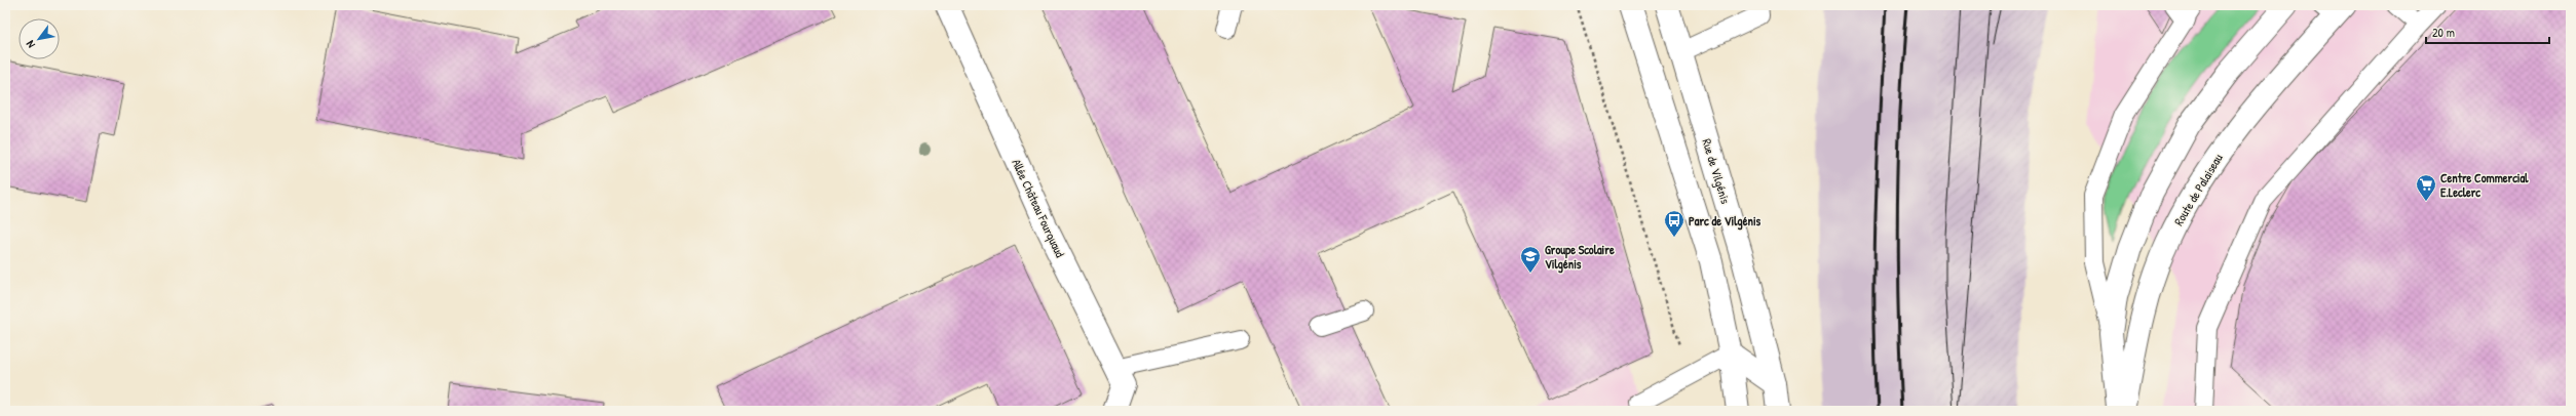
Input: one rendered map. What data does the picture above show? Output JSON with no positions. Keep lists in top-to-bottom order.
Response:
{
  "streets": {
    "street": ["Rue de Vilgénis", "Route de Palaiseau", "Allée Château Fourquaud"]
  },
  "places": {
    "supermarket": ["Centre Commercial E.Leclerc"],
    "bus stop": ["Parc de Vilgénis"],
    "school or university": ["Groupe Scolaire Vilgénis"]
  },
  "scale_bar": "20 m",
  "north": "bottom left"
}
